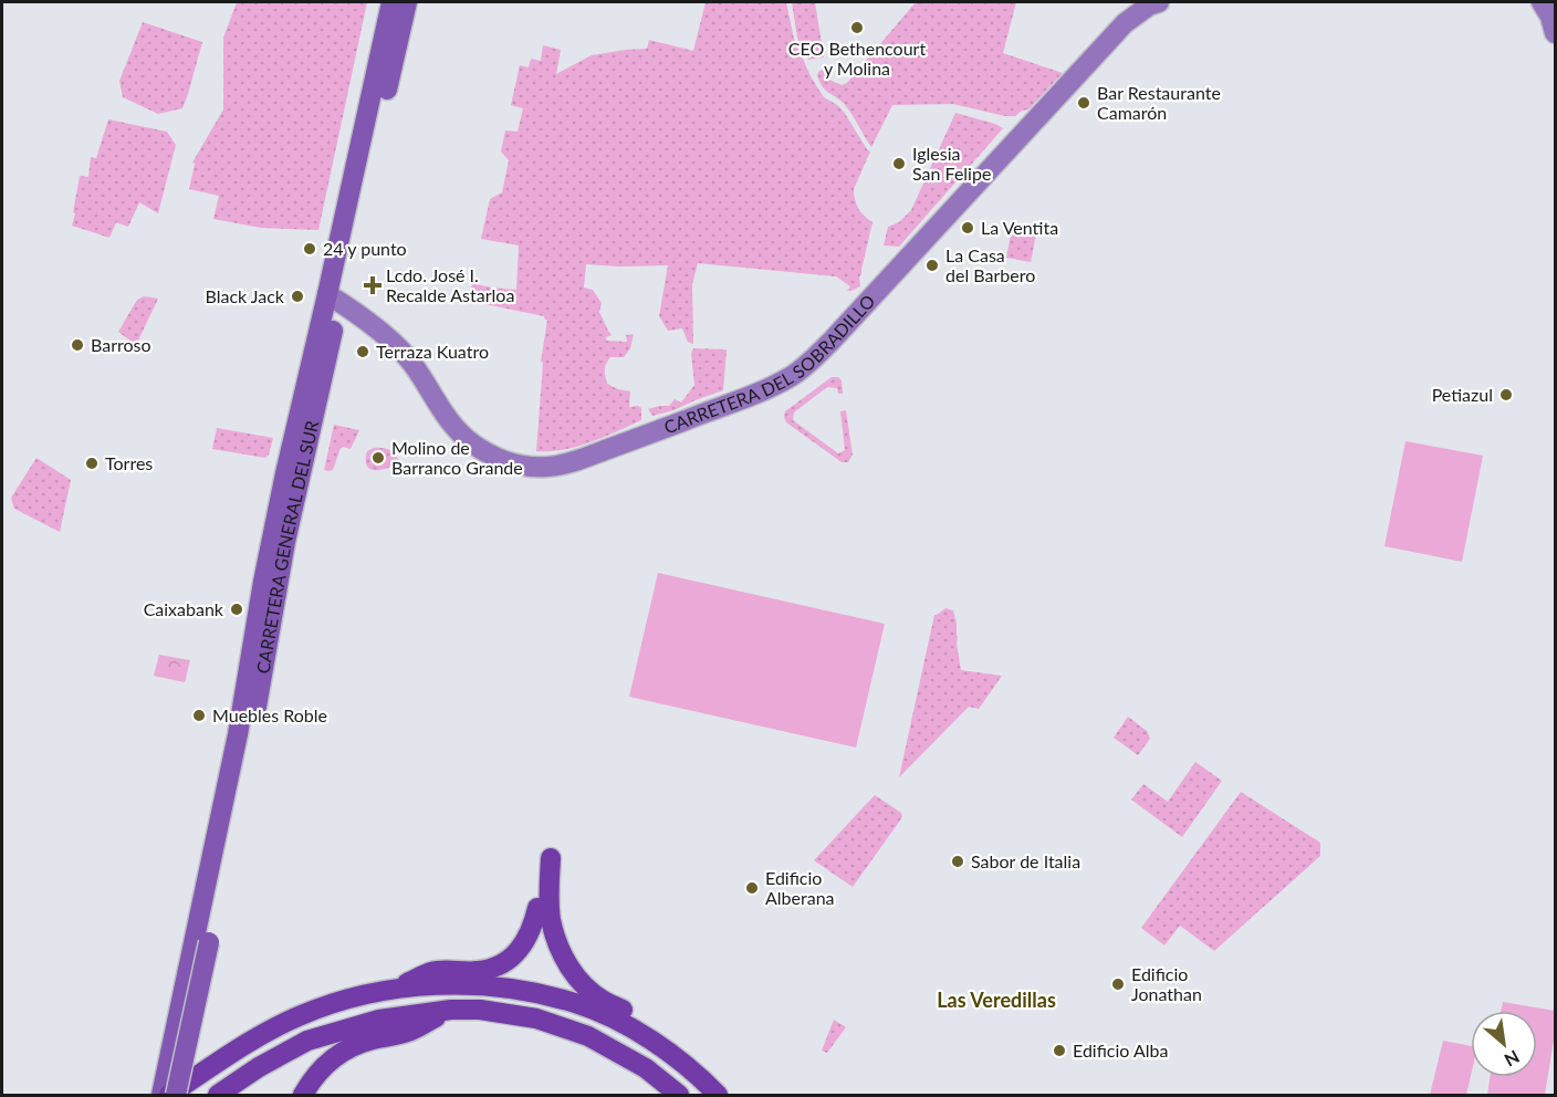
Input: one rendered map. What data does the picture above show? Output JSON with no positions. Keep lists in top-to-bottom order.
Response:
{
  "streets": {
    "main road": ["CARRETERA DEL SOBRADILLO", "CARRETERA GENERAL DEL SUR"]
  },
  "crossings": [
    ["CARRETERA DEL SOBRADILLO", "CARRETERA GENERAL DEL SUR"]
  ],
  "districts": ["Las Veredillas"],
  "places": {
    "other": [
      "CEO Bethencourt y Molina",
      "Bar Restaurante Camarón",
      "Iglesia San Felipe",
      "La Ventita",
      "24 y punto",
      "La Casa del Barbero",
      "Black Jack",
      "Barroso",
      "Terraza Kuatro",
      "Petiazul",
      "Molino de Barranco Grande",
      "Torres",
      "Caixabank",
      "Muebles Roble",
      "Sabor de Italia",
      "Edificio Alberana",
      "Edificio Jonathan",
      "Edificio Alba"
    ],
    "health": ["Lcdo. José I. Recalde Astarloa"]
  },
  "north": "bottom right"
}
